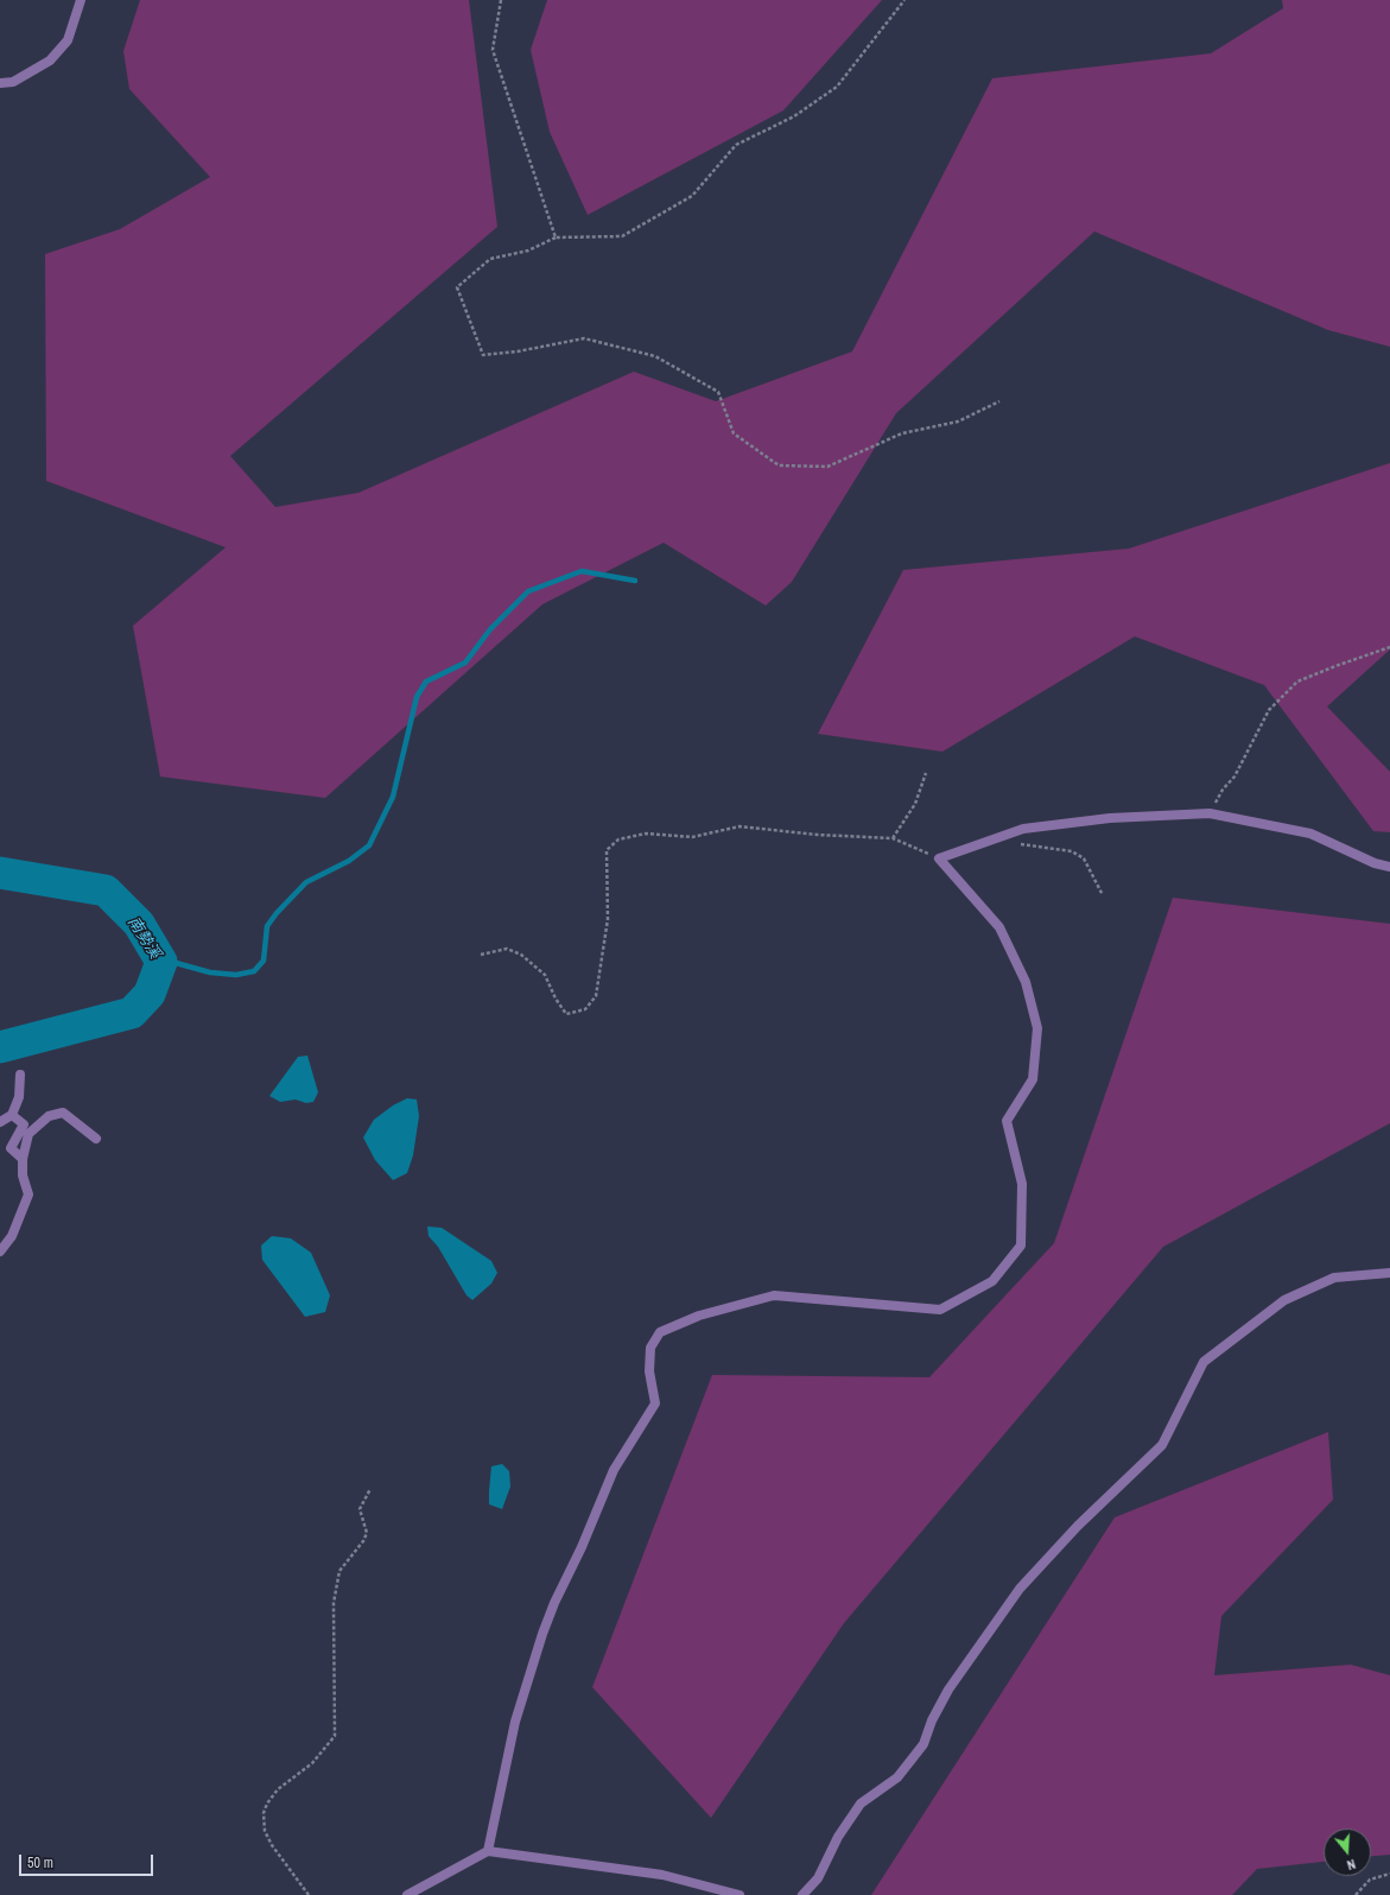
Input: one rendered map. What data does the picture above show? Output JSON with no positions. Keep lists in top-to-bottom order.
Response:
{
  "water": ["南勢溪"],
  "scale_bar": "50 m",
  "north": "bottom"
}
